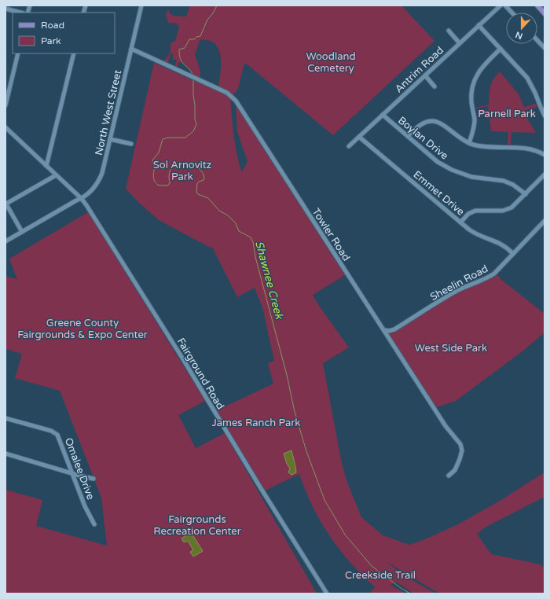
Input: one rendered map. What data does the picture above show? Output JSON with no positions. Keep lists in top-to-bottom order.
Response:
{
  "streets": {
    "street": [
      "Antrim Road",
      "North West Street",
      "Boylan Drive",
      "Emmet Drive",
      "Towler Road",
      "Sheelin Road",
      "Fairground Road",
      "Omalee Drive"
    ]
  },
  "crossings": [
    ["Antrim Road", "Boylan Drive"],
    ["Antrim Road", "Emmet Drive"],
    ["North West Street", "Towler Road"],
    ["North West Street", "Fairground Road"],
    ["Emmet Drive", "Sheelin Road"],
    ["Towler Road", "Sheelin Road"]
  ],
  "water": ["Shawnee Creek"],
  "parks": [
    "Woodland Cemetery",
    "Parnell Park",
    "Sol Arnovitz Park",
    "Greene County Fairgrounds & Expo Center",
    "West Side Park",
    "James Ranch Park",
    "Fairgrounds Recreation Center",
    "Creekside Trail"
  ],
  "legend": ["Road", "Park"],
  "north": "bottom"
}
